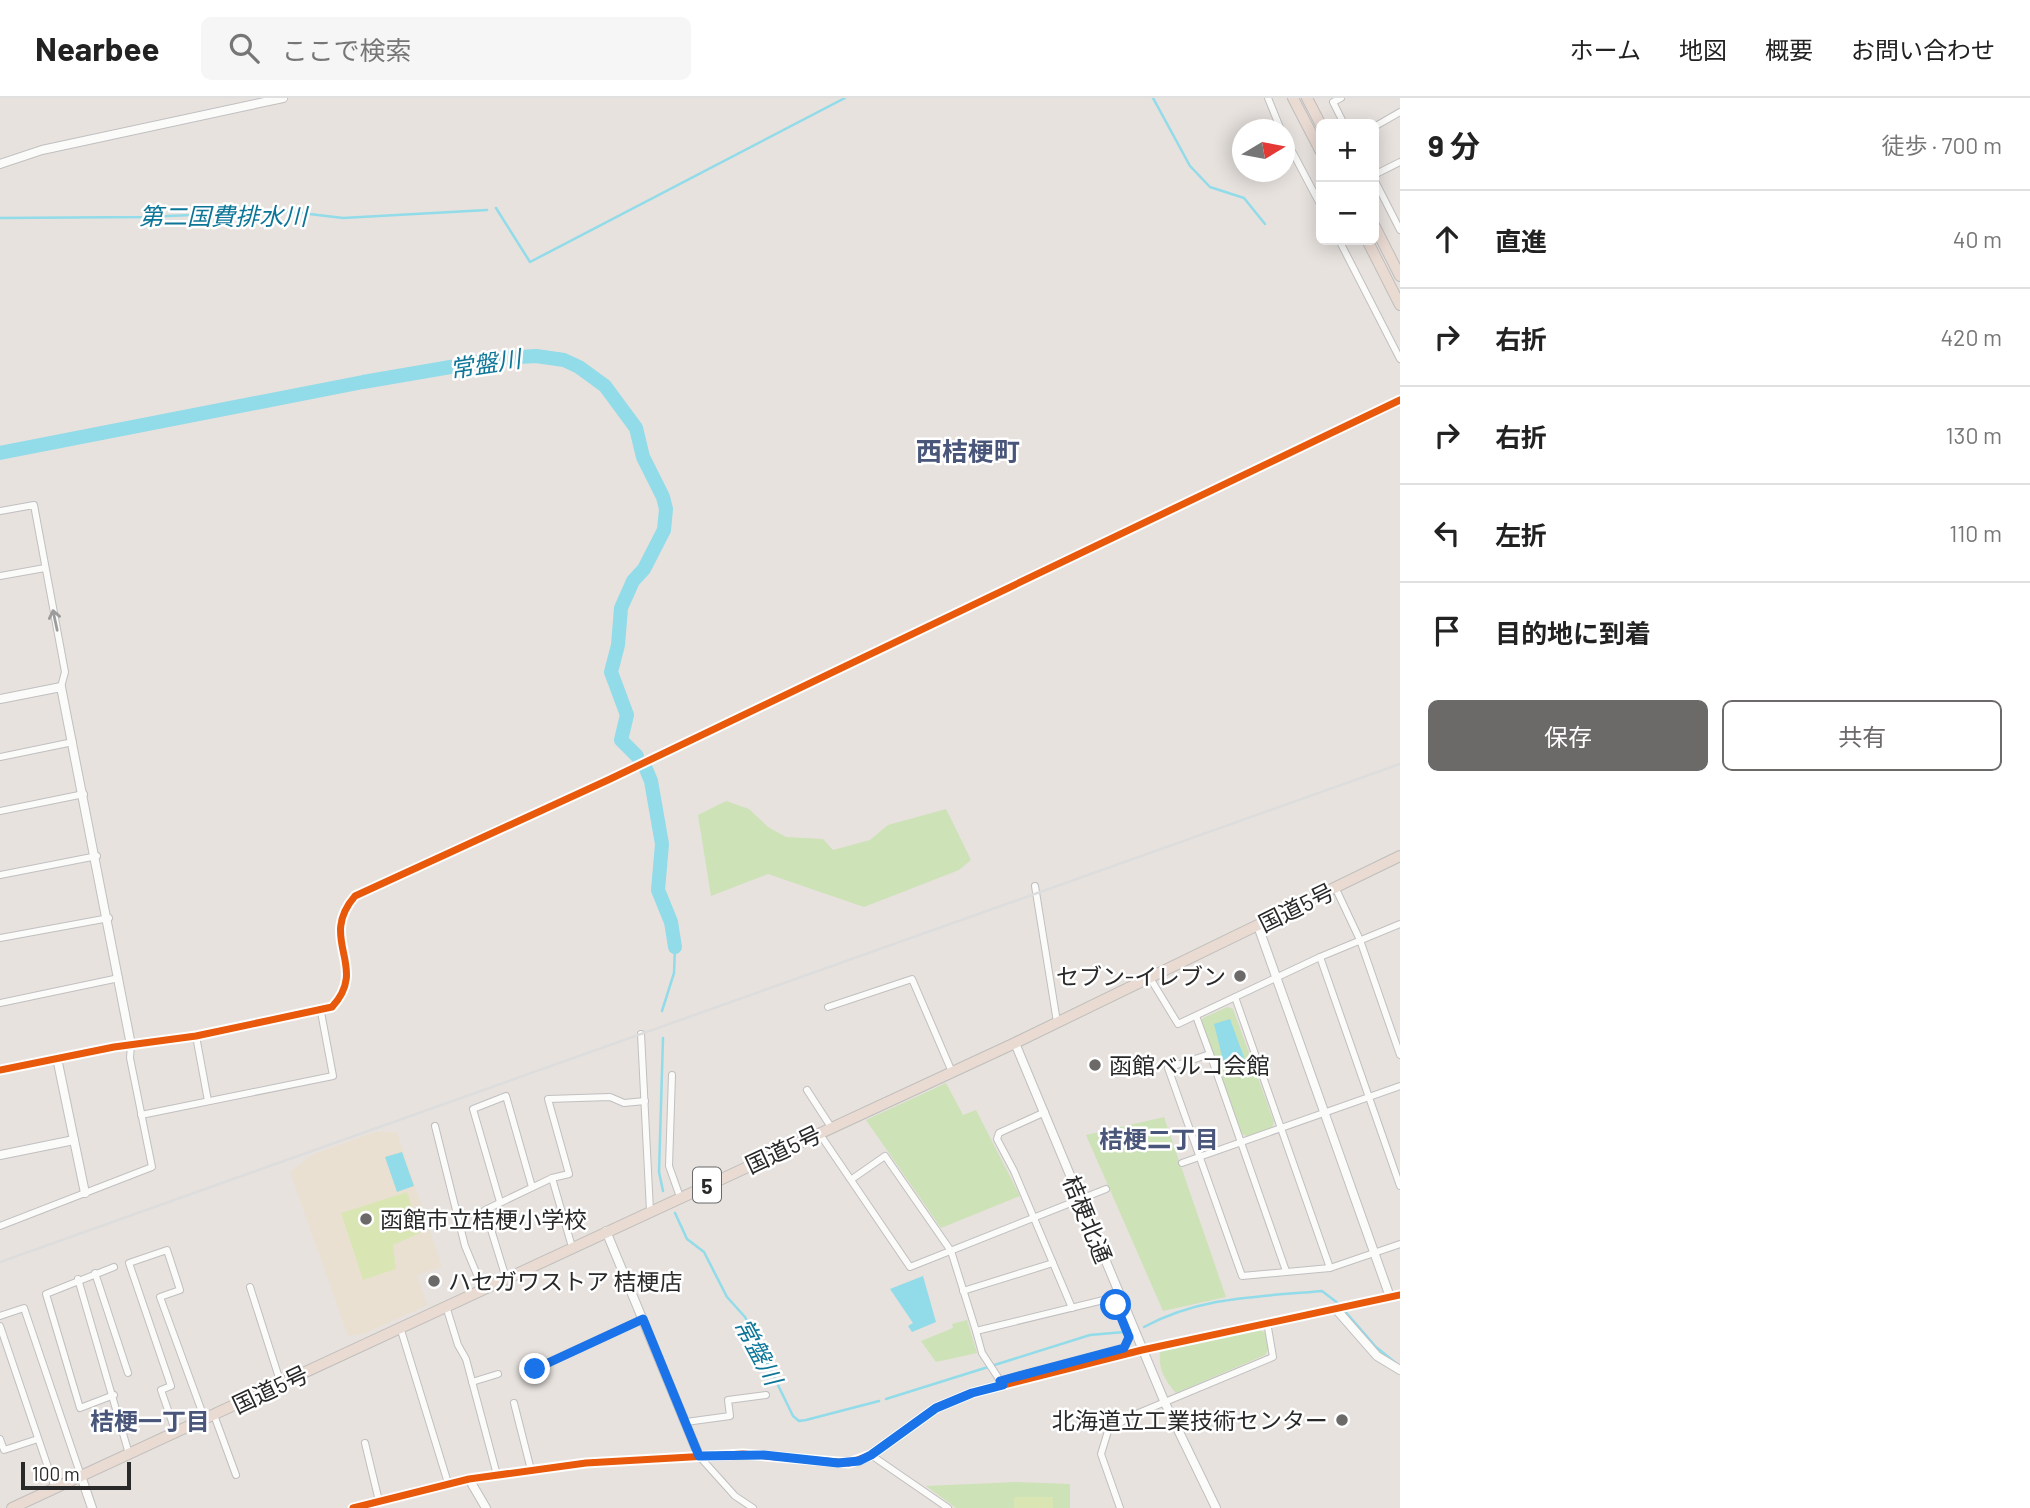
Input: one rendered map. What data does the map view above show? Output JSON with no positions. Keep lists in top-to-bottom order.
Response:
{
  "streets": {
    "highway": ["国道5号", "5"],
    "street": ["桔梗北通"]
  },
  "crossings": [
    ["国道5号", "桔梗北通"]
  ],
  "districts": ["西桔梗町", "桔梗二丁目", "桔梗一丁目"],
  "water": ["第二国費排水川", "常盤川"],
  "places": [
    "セブン-イレブン",
    "函館ベルコ会館",
    "函館市立桔梗小学校",
    "ハセガワストア 桔梗店",
    "北海道立工業技術センター"
  ],
  "scale_bar": "100 m",
  "north": "right",
  "page": {
    "header": "Nearbee",
    "search": "ここで検索",
    "nav": [
      "ホーム",
      "地図",
      "概要",
      "お問い合わせ"
    ],
    "heading": ["9 分", "徒歩 · 700 m"],
    "map_buttons": ["+", "−"],
    "list": [
      ["直進", "40 m"],
      ["右折", "420 m"],
      ["右折", "130 m"],
      ["左折", "110 m"],
      "目的地に到着"
    ],
    "buttons": ["保存", "共有"],
    "scale": "100 m"
  }
}
